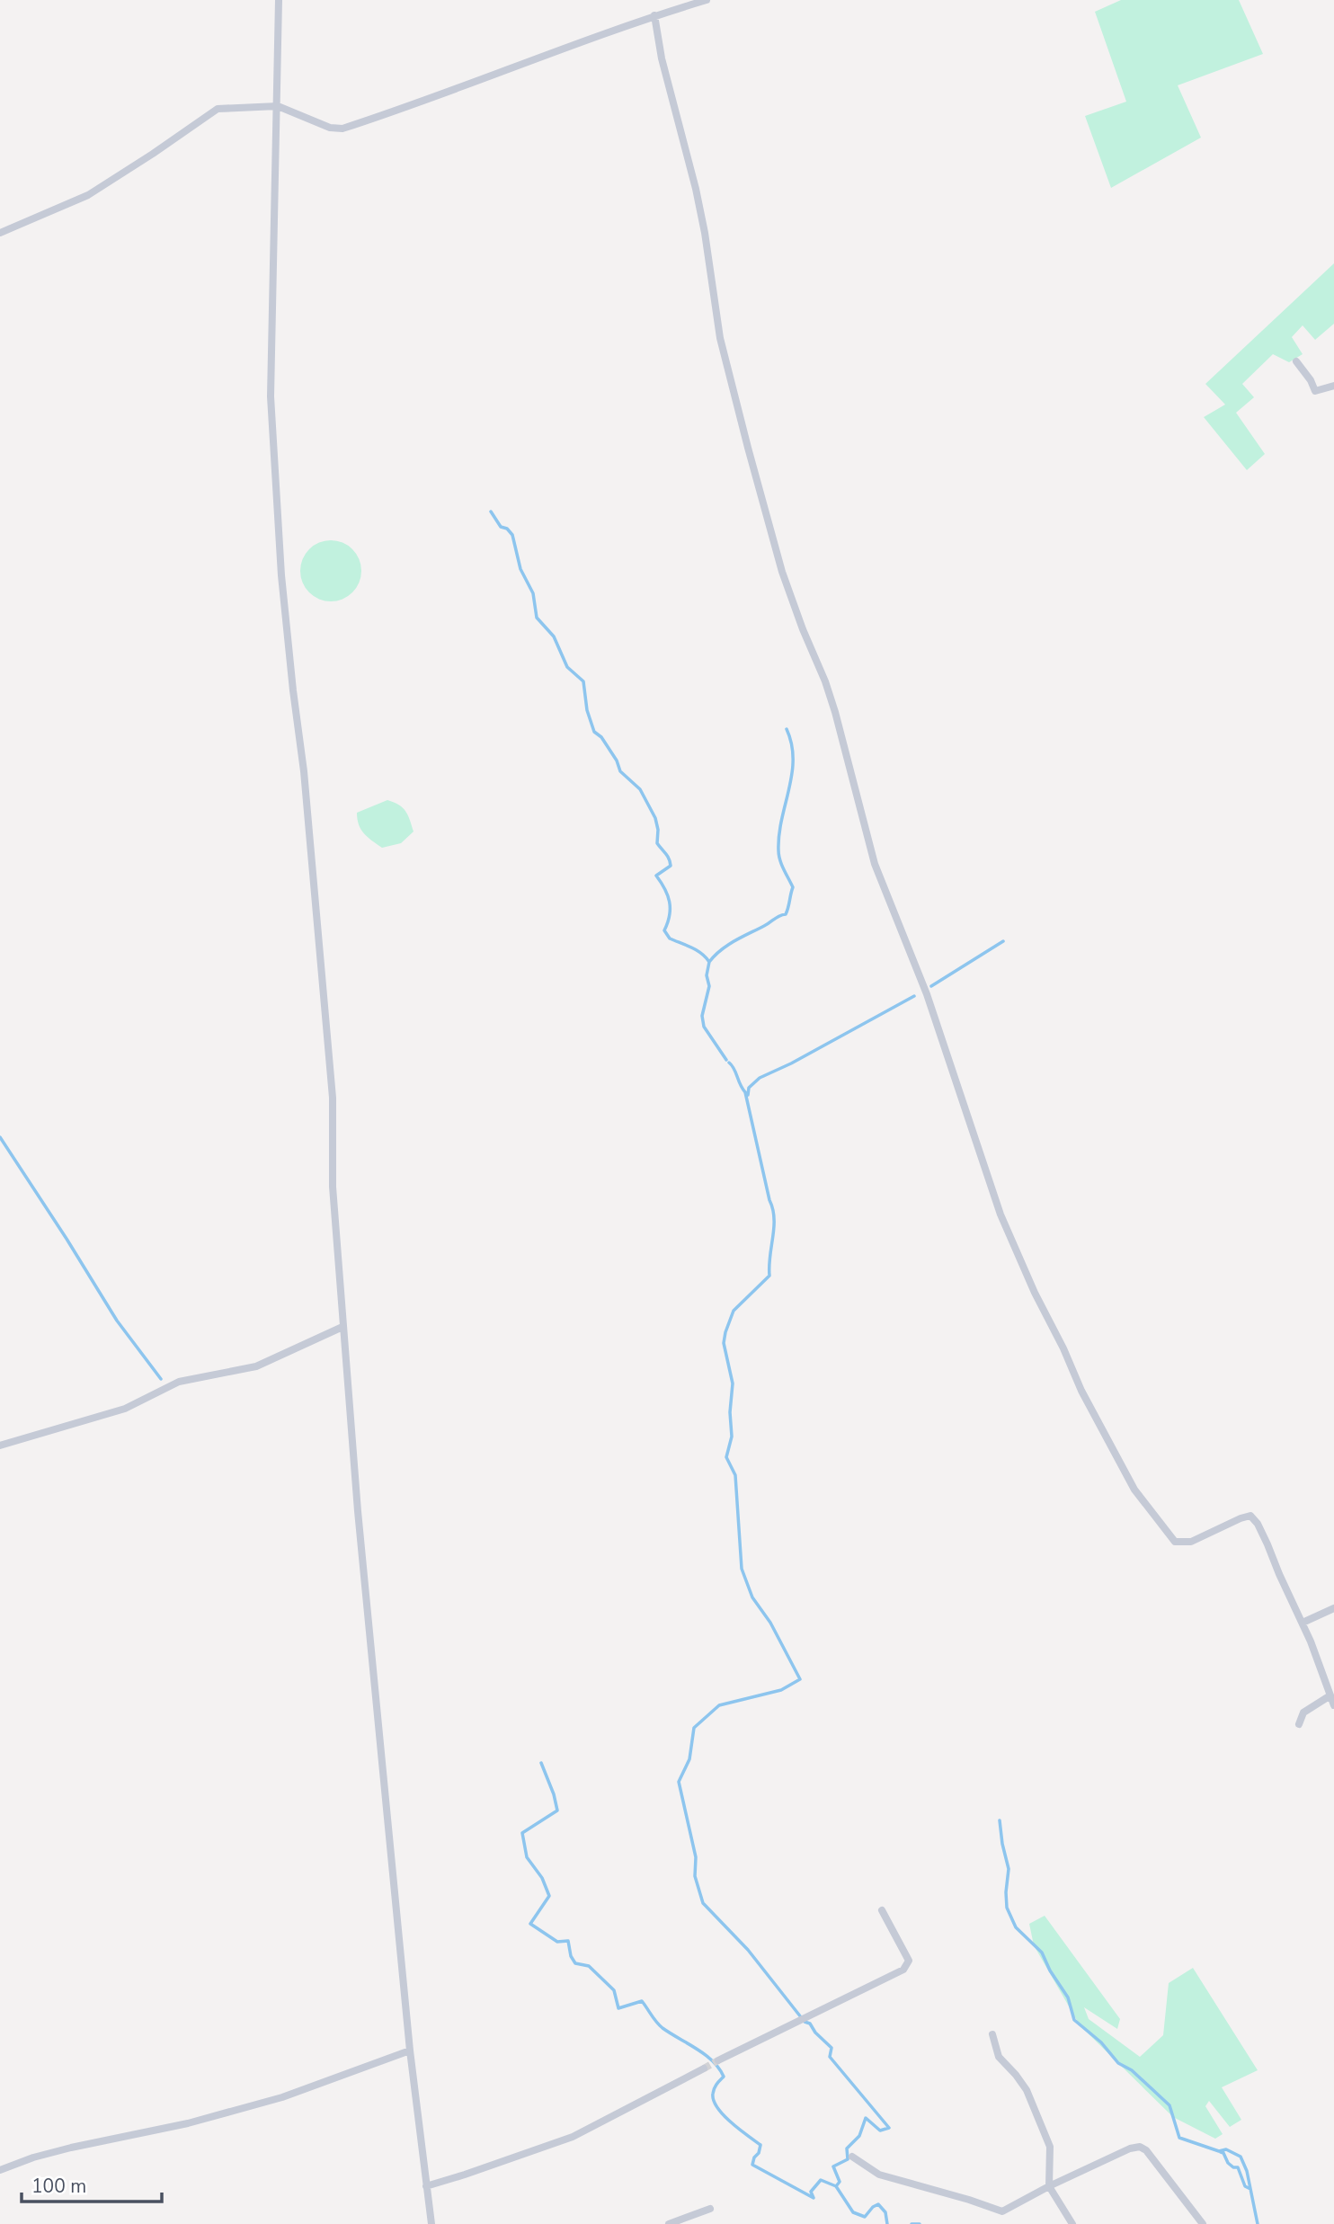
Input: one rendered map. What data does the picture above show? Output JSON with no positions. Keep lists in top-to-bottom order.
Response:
{
  "scale_bar": "100 m"
}
